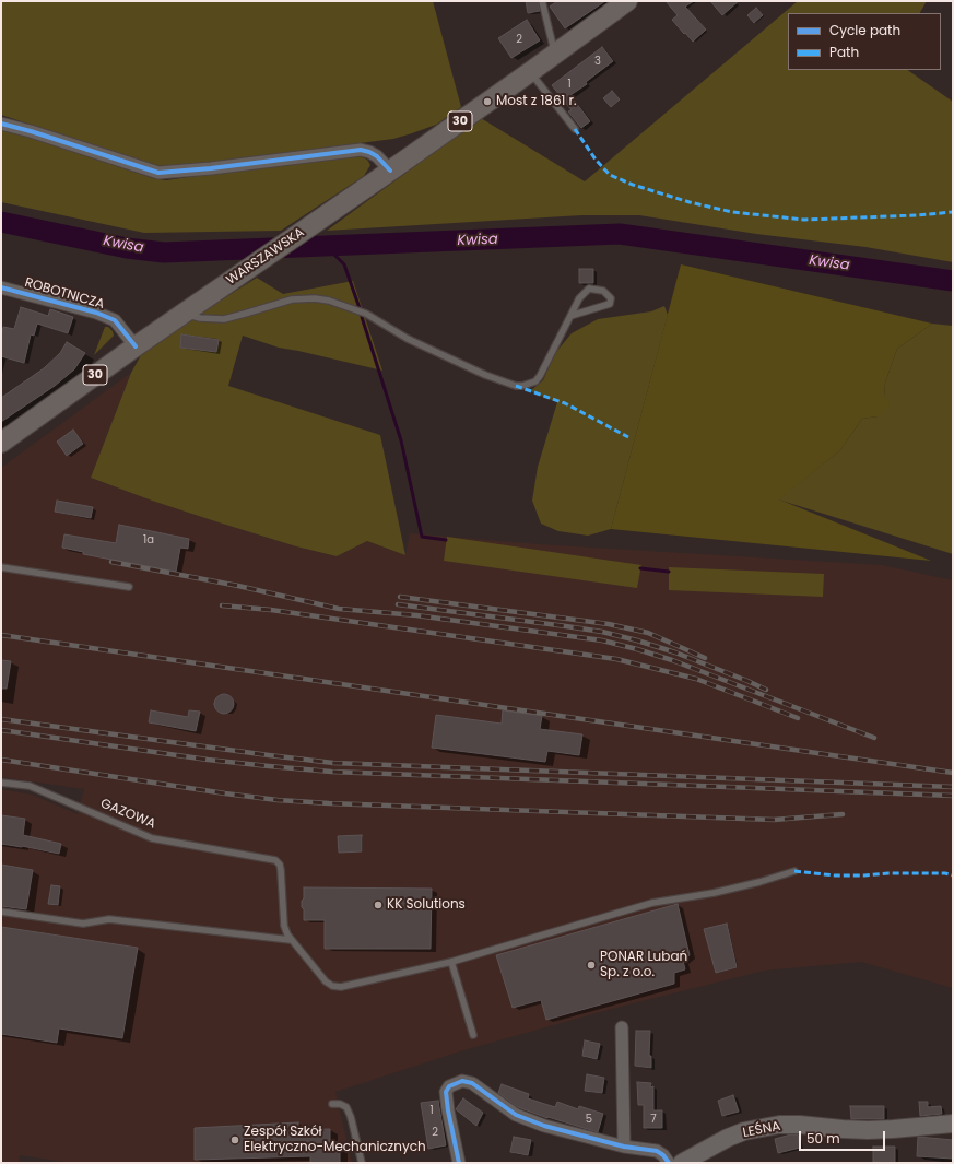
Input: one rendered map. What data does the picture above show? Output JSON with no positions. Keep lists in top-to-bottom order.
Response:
{
  "streets": {
    "main road": ["30", "WARSZAWSKA", "LEŚNA"],
    "street": ["ROBOTNICZA"],
    "lane": ["GAZOWA"]
  },
  "crossings": [
    ["30", "WARSZAWSKA"],
    ["WARSZAWSKA", "ROBOTNICZA"]
  ],
  "water": ["Kwisa"],
  "places": [
    "Most z 1861 r.",
    "KK Solutions",
    "PONAR Lubań Sp. z o.o.",
    "Zespół Szkół Elektryczno-Mechanicznych"
  ],
  "house_numbers": [
    "2",
    "3",
    "1",
    "1a",
    "1",
    "5",
    "7",
    "2"
  ],
  "legend": ["Cycle path", "Path"],
  "scale_bar": "50 m"
}
